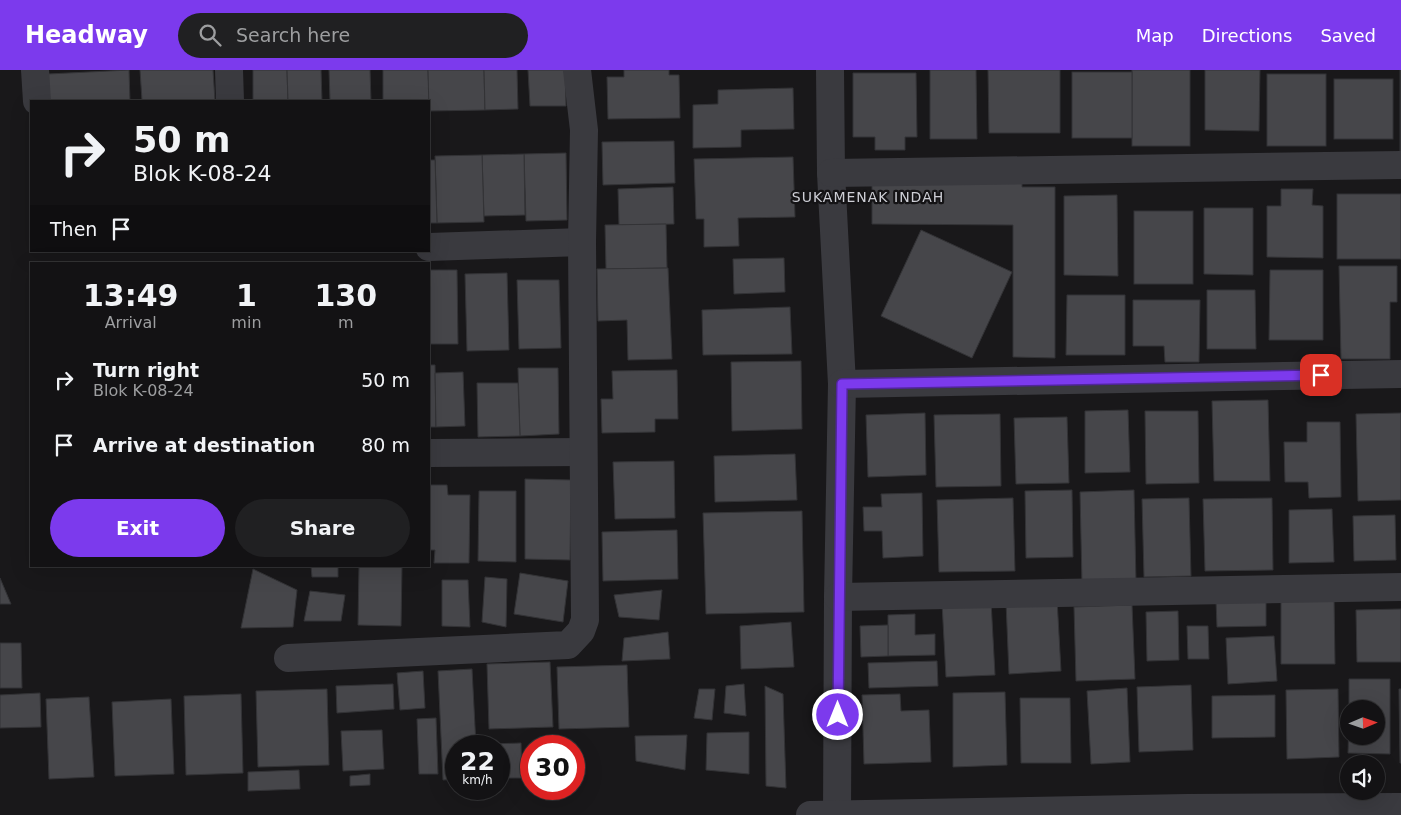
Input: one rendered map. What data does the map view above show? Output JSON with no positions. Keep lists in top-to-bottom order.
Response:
{
  "districts": ["SUKAMENAK INDAH"],
  "north": "right",
  "page": {
    "header": "Headway",
    "search": "Search here",
    "nav": ["Map", "Directions", "Saved"],
    "turn": ["50 m", "Blok K-08-24"],
    "then": "Then",
    "eta": [
      "13:49",
      "Arrival",
      "1",
      "min",
      "130",
      "m"
    ],
    "list": [
      {
        "name": "Turn right",
        "note": "Blok K-08-24",
        "value": "50 m"
      },
      {
        "name": "Arrive at destination",
        "value": "80 m"
      }
    ],
    "buttons": ["Exit", "Share"],
    "speed": "22 km/h",
    "limit": "30"
  }
}
